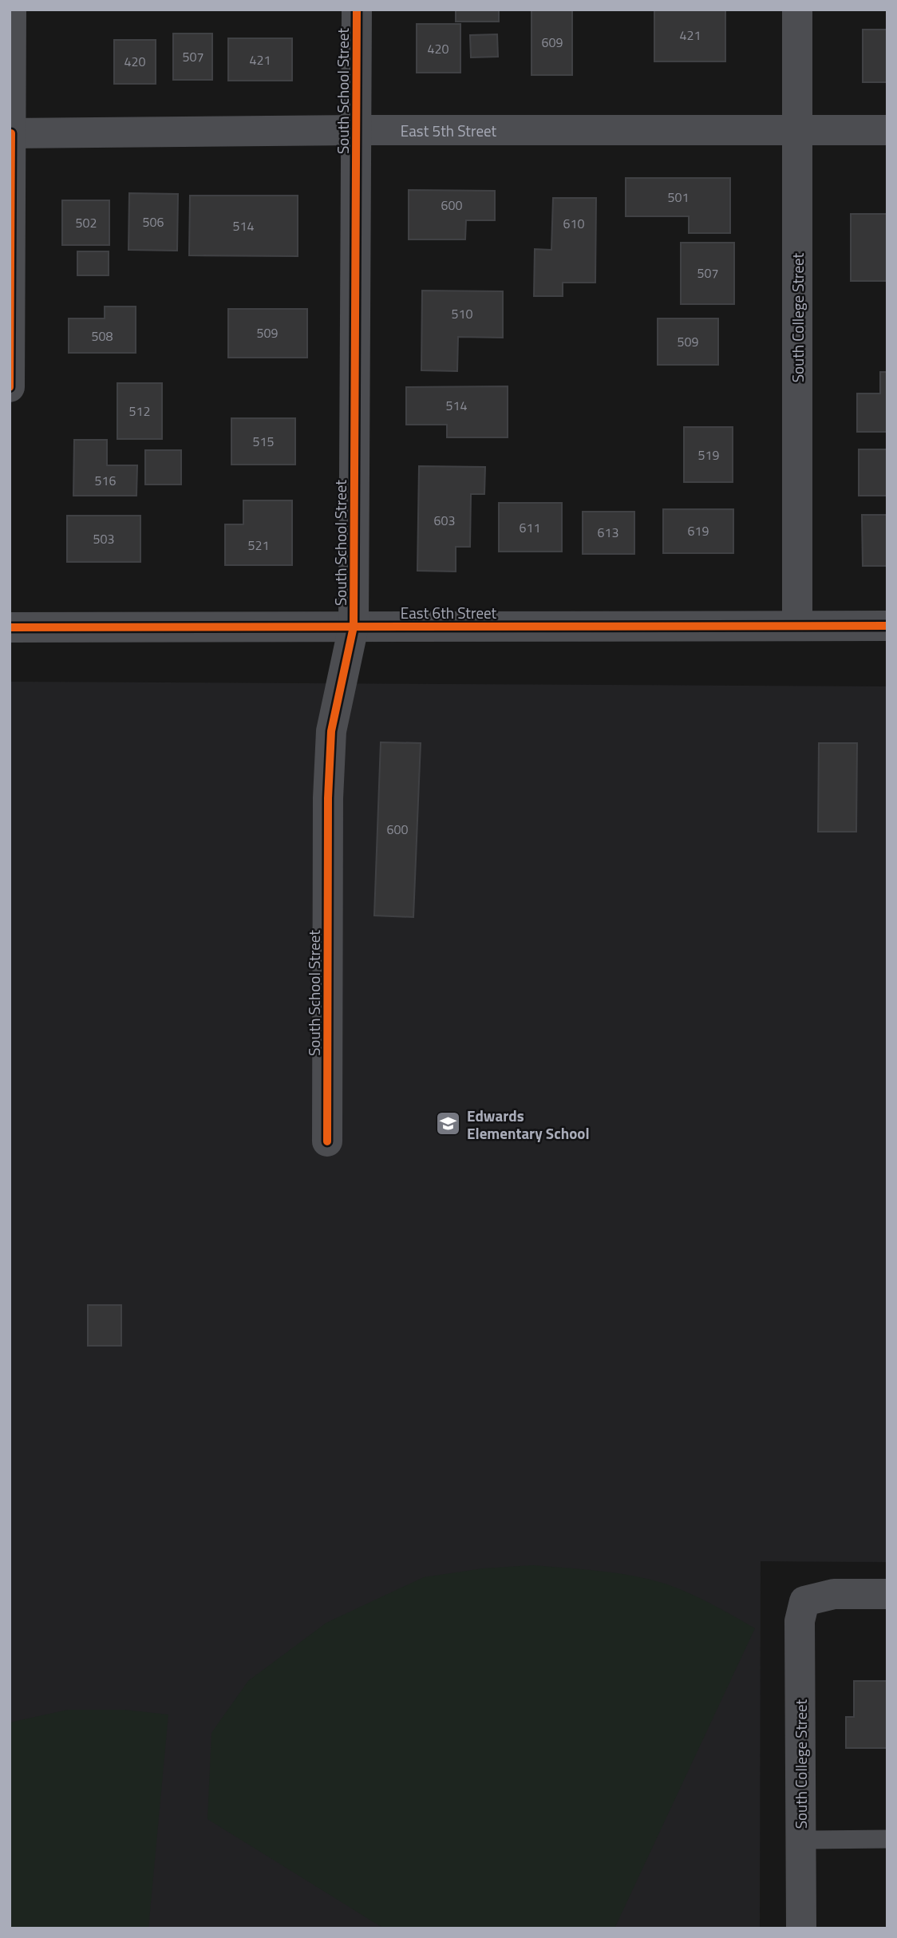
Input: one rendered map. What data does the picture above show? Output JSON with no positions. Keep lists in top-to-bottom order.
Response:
{
  "streets": {
    "street": [
      "South School Street",
      "East 5th Street",
      "South College Street",
      "East 6th Street"
    ]
  },
  "crossings": [
    ["South School Street", "East 5th Street"],
    ["South School Street", "East 6th Street"],
    ["East 5th Street", "South College Street"],
    ["South College Street", "East 6th Street"]
  ],
  "places": {
    "school or university": ["Edwards Elementary School"]
  },
  "house_numbers": [
    "421",
    "609",
    "420",
    "507",
    "421",
    "420",
    "501",
    "600",
    "506",
    "502",
    "610",
    "514",
    "507",
    "510",
    "509",
    "508",
    "509",
    "514",
    "512",
    "515",
    "519",
    "516",
    "603",
    "611",
    "619",
    "613",
    "503",
    "521",
    "600"
  ]
}
